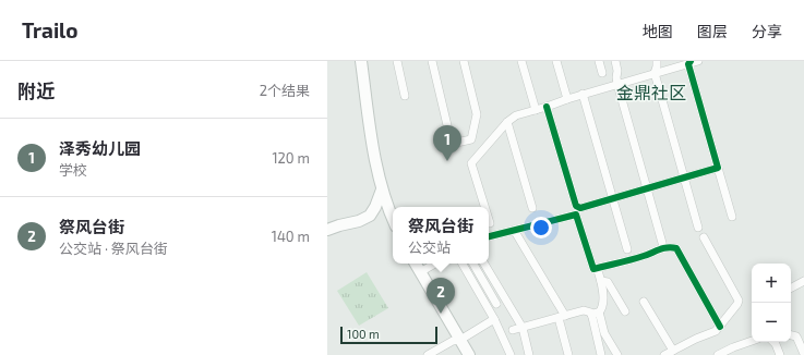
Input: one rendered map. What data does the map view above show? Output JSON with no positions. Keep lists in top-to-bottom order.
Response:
{
  "districts": ["金鼎社区"],
  "scale_bar": "100 m",
  "page": {
    "header": "Trailo",
    "nav": ["地图", "图层", "分享"],
    "heading": ["附近", "2个结果"],
    "list": [
      {
        "mark": "1",
        "name": "泽秀幼儿园",
        "note": "学校",
        "value": "120 m"
      },
      {
        "mark": "2",
        "name": "祭风台街",
        "note": "公交站 · 祭风台街",
        "value": "140 m"
      }
    ],
    "pins": ["1", "2"],
    "popup": ["祭风台街", "公交站"],
    "map_buttons": ["+", "−"],
    "scale": "100 m"
  }
}
